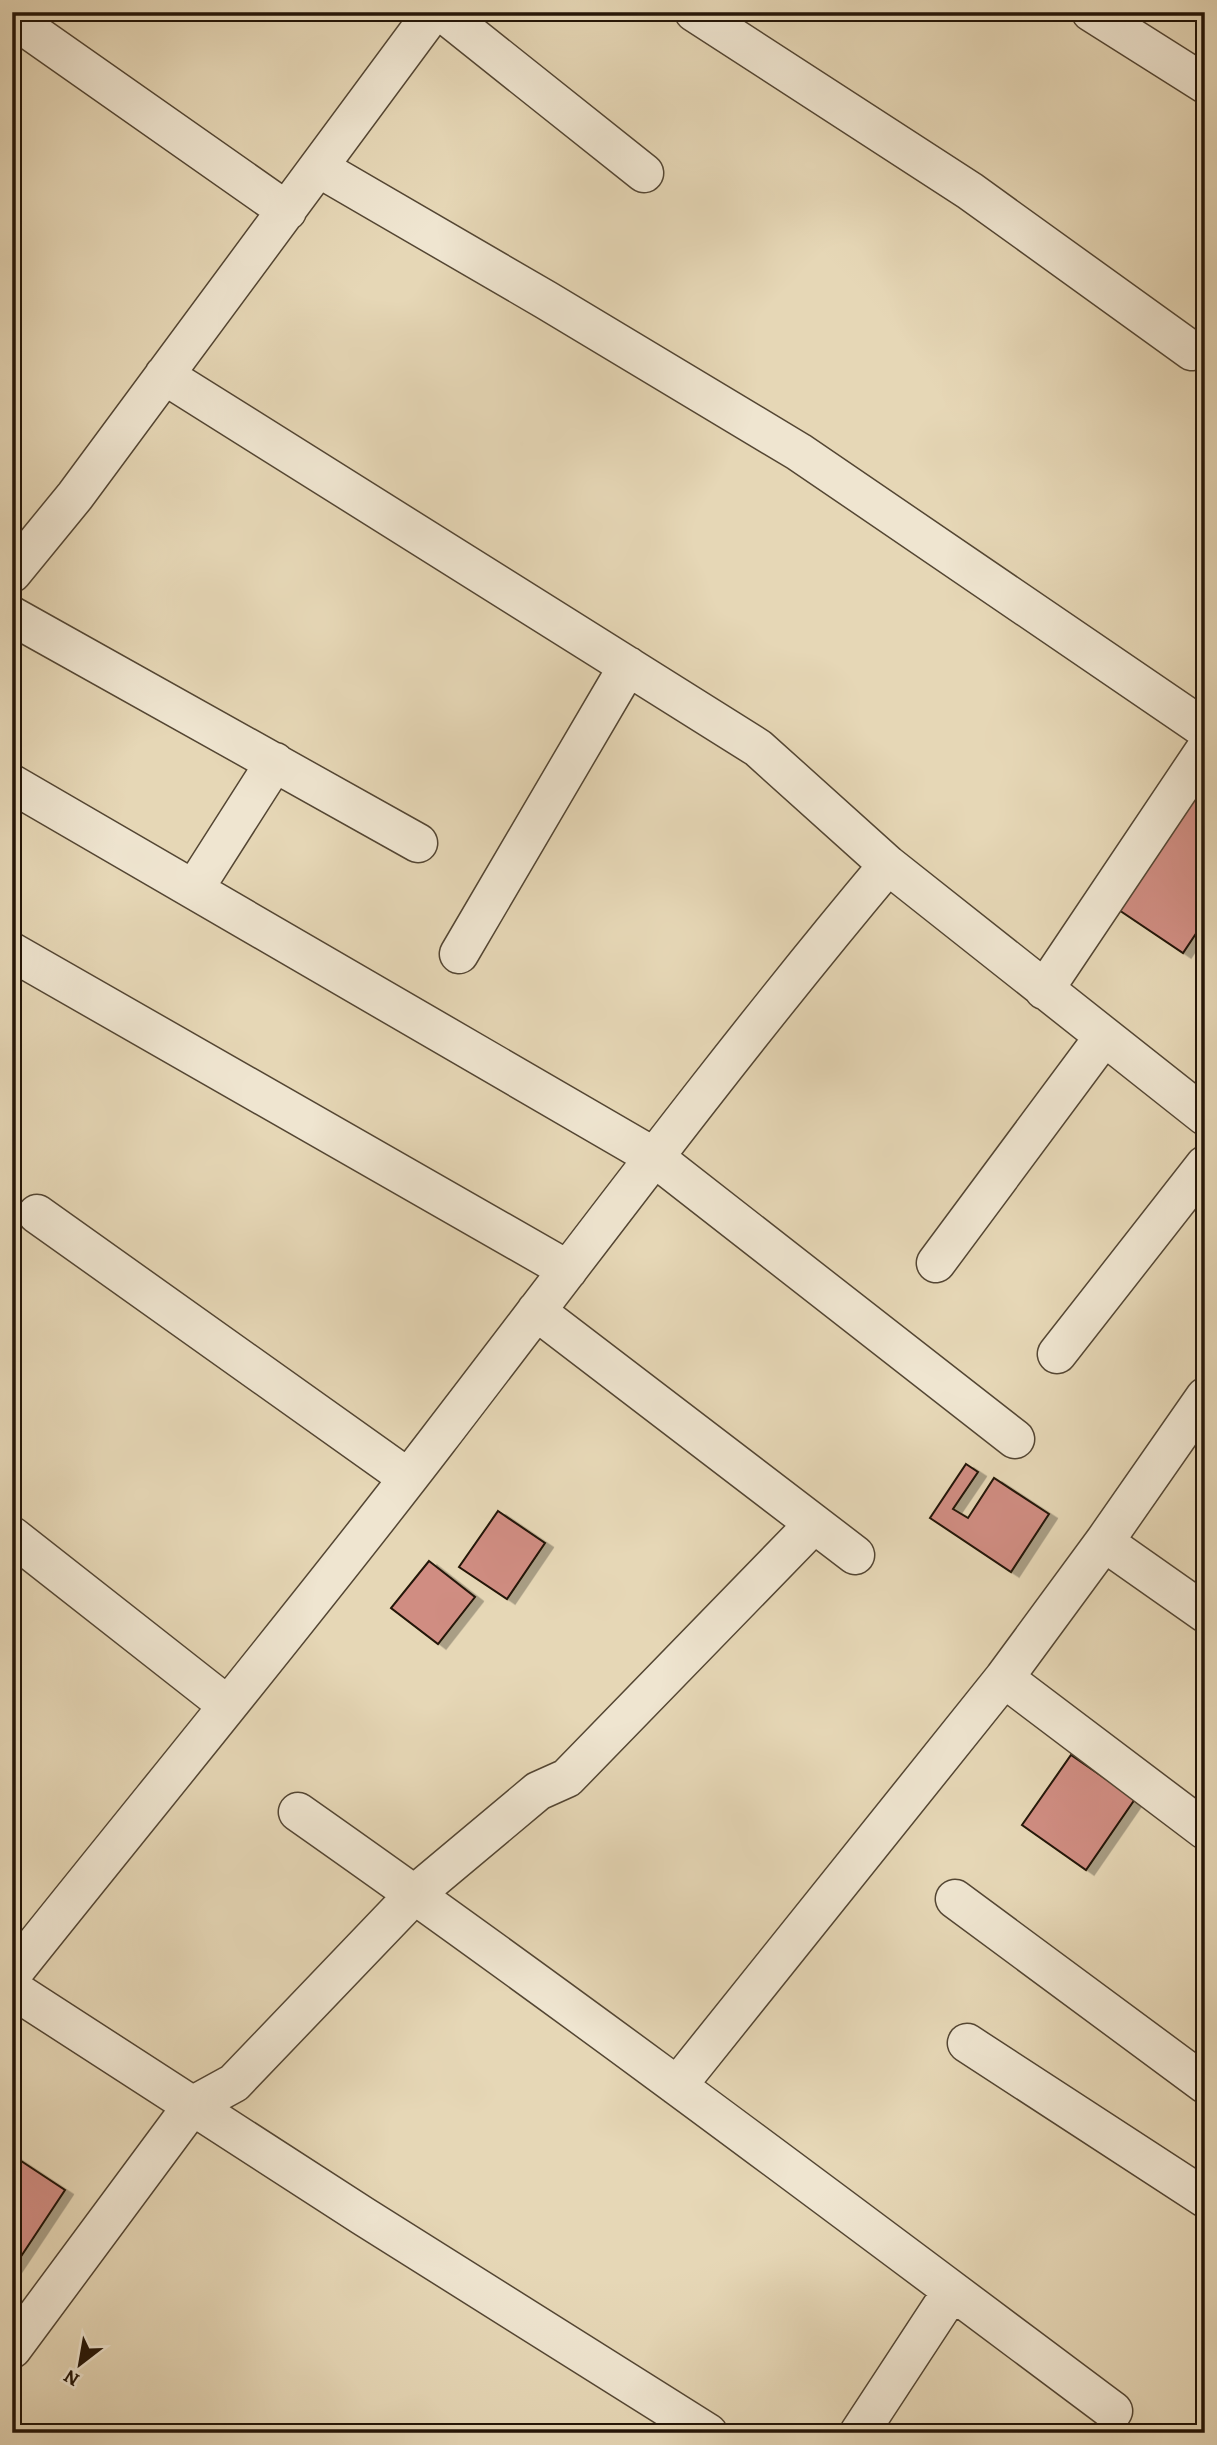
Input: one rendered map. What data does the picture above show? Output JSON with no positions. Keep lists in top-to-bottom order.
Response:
{
  "north": "bottom left"
}
